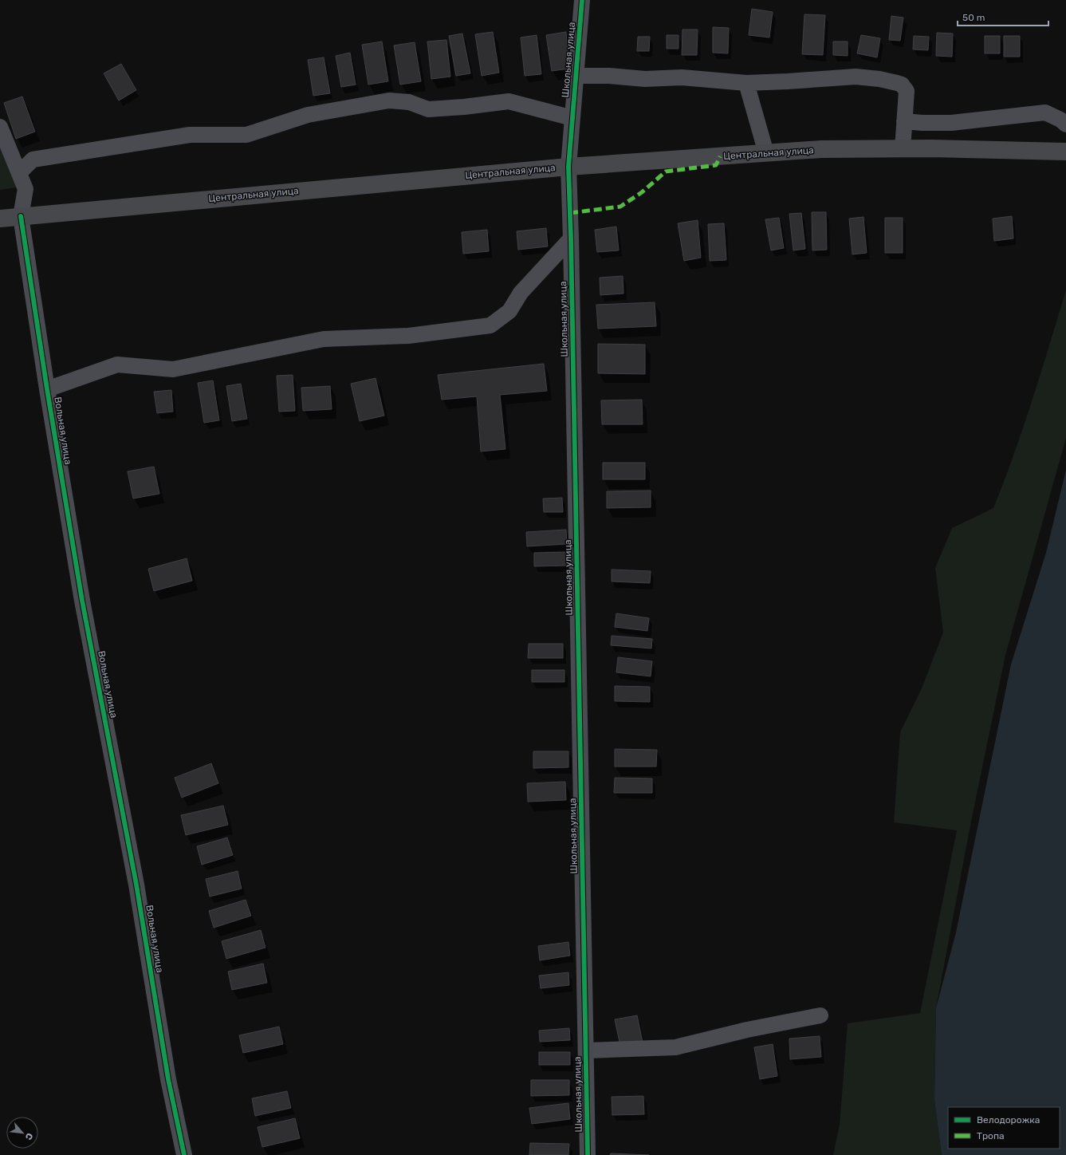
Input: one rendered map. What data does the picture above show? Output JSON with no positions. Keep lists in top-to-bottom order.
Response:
{
  "streets": {
    "main road": ["Центральная улица"],
    "street": ["Школьная улица", "Вольная улица"]
  },
  "crossings": [
    ["Школьная улица", "Центральная улица"],
    ["Центральная улица", "Вольная улица"]
  ],
  "legend": ["Велодорожка", "Тропа"],
  "scale_bar": "50 m",
  "north": "bottom right"
}
